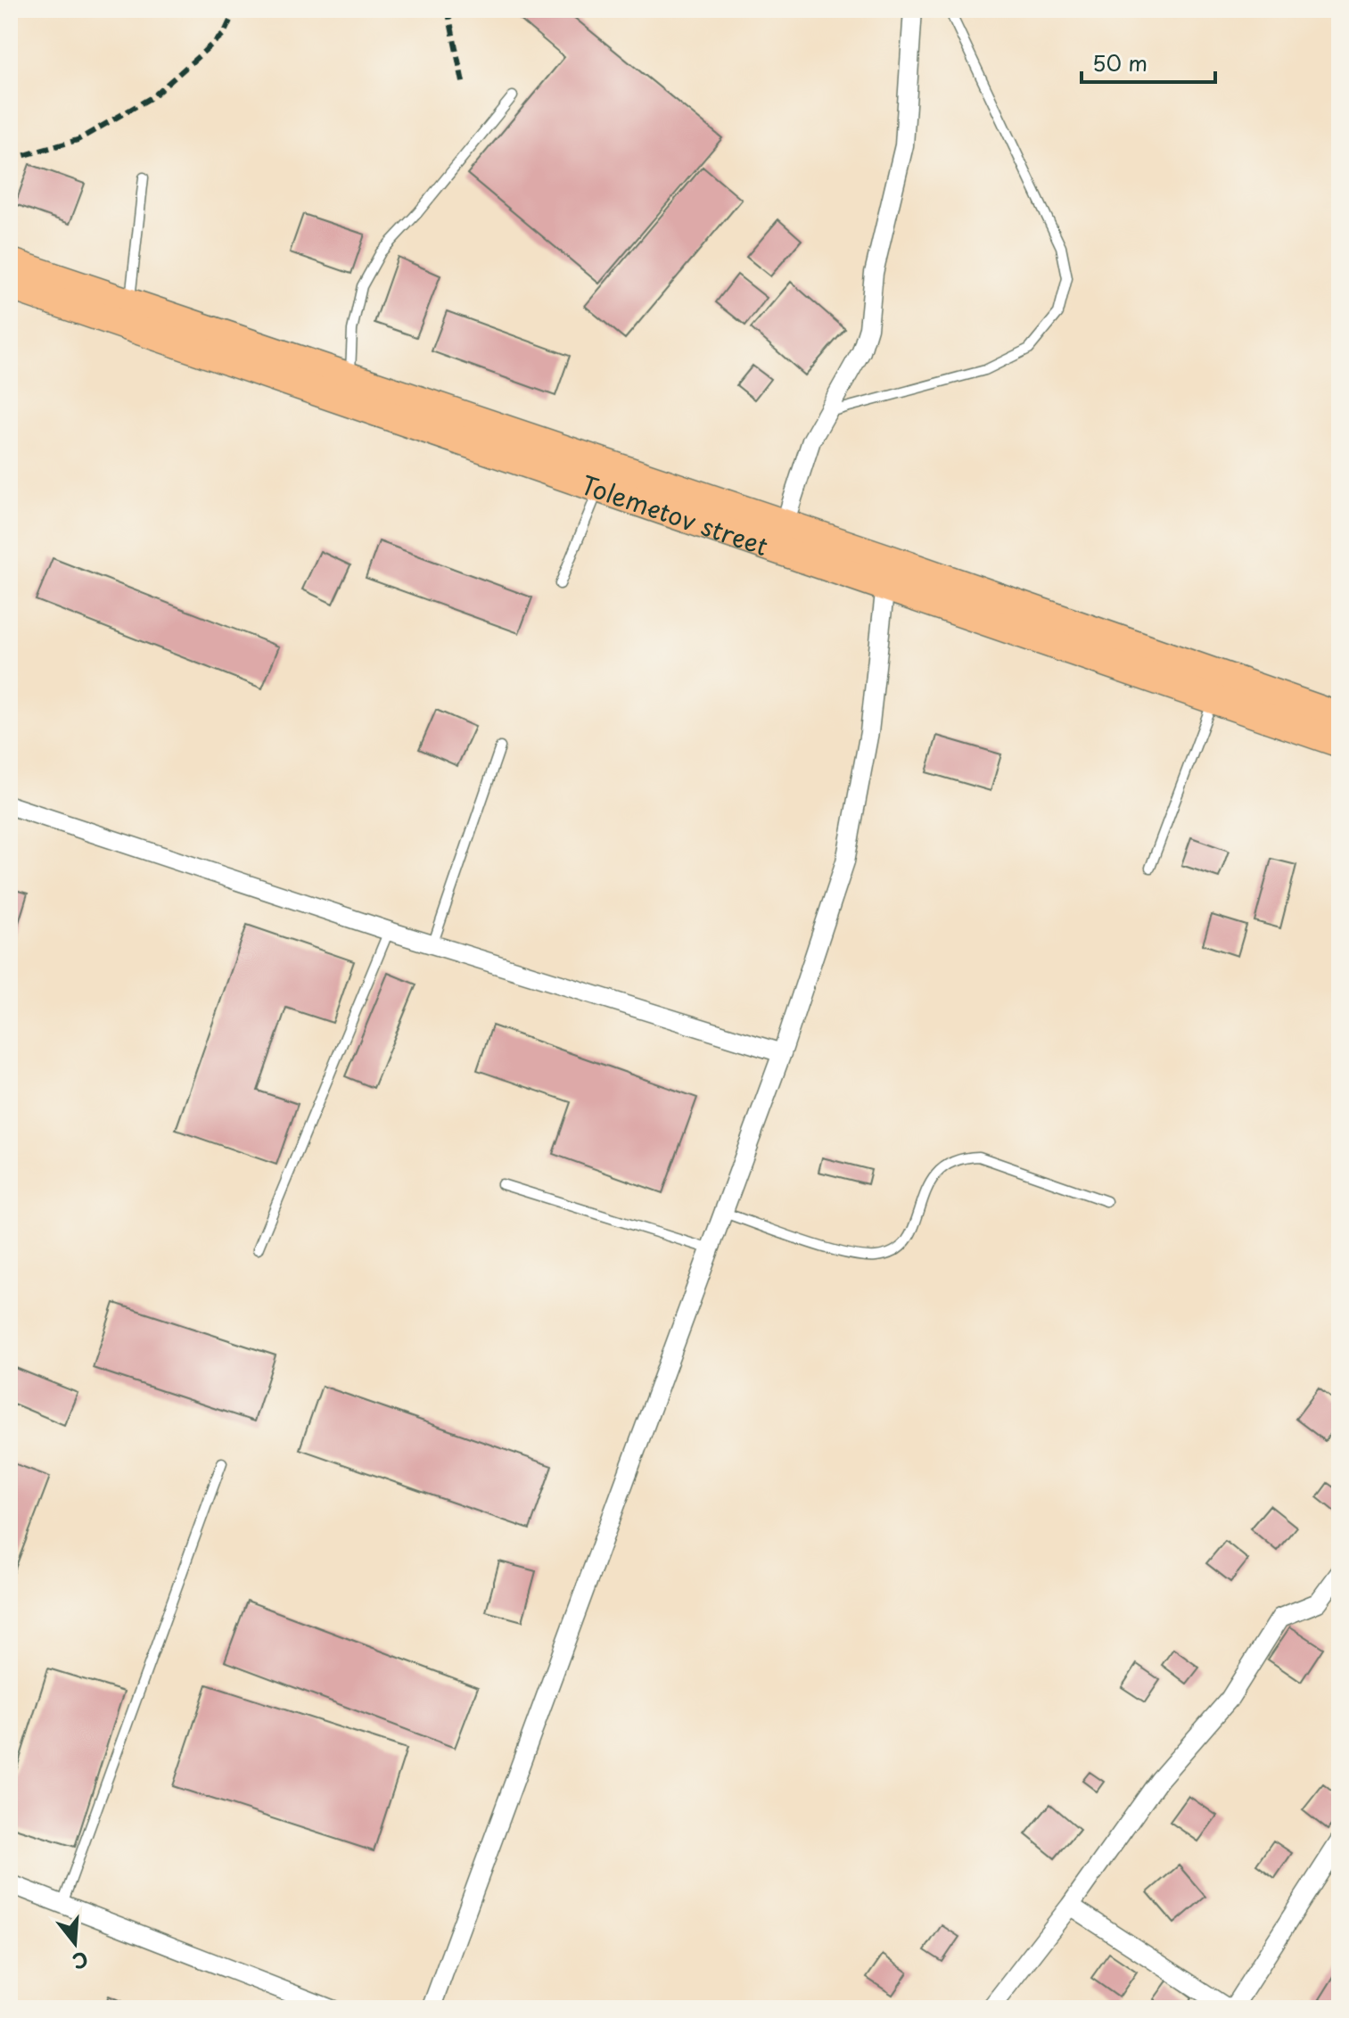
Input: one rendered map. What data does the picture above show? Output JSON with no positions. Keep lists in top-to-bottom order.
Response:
{
  "streets": {
    "main road": ["Tolemetov street"]
  },
  "scale_bar": "50 m",
  "north": "bottom"
}
